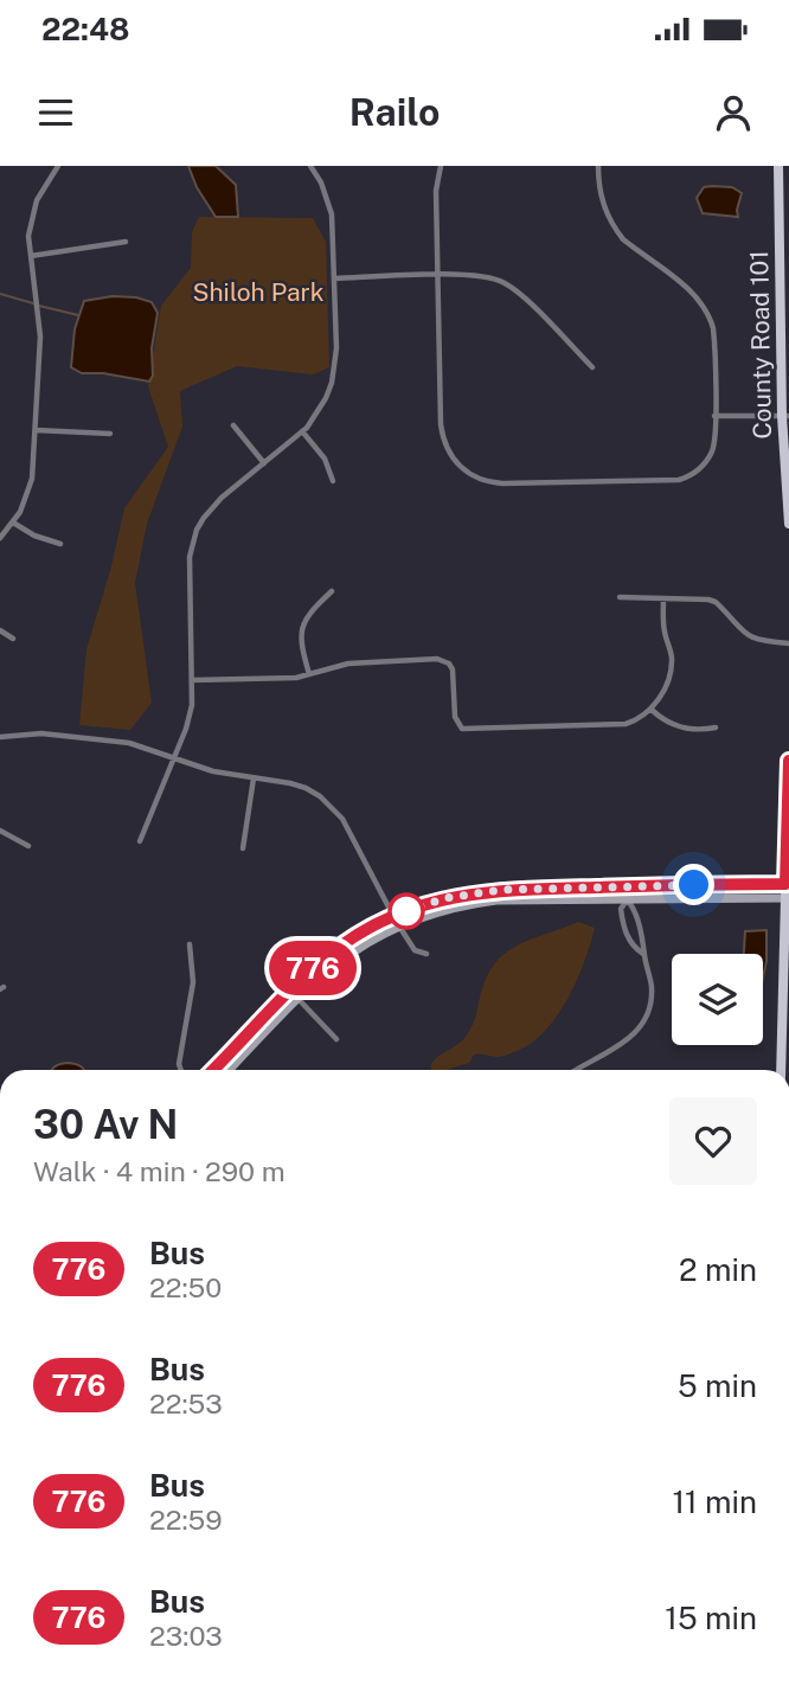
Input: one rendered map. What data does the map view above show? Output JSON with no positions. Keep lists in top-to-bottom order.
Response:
{
  "streets": {
    "main road": ["County Road 101"]
  },
  "parks": ["Shiloh Park"],
  "lines": ["bus line 776"],
  "page": {
    "status": "22:48",
    "header": "Railo",
    "on_map": "776",
    "heading": ["30 Av N", "Walk · 4 min · 290 m"],
    "list": [
      {
        "mark": "776",
        "name": "Bus",
        "note": "22:50",
        "value": "2 min"
      },
      {
        "mark": "776",
        "name": "Bus",
        "note": "22:53",
        "value": "5 min"
      },
      {
        "mark": "776",
        "name": "Bus",
        "note": "22:59",
        "value": "11 min"
      },
      {
        "mark": "776",
        "name": "Bus",
        "note": "23:03",
        "value": "15 min"
      }
    ]
  }
}
